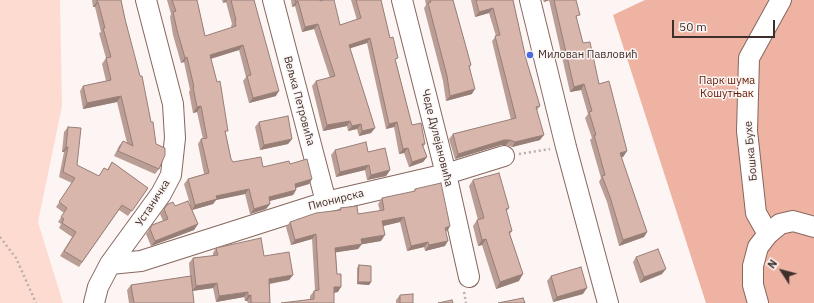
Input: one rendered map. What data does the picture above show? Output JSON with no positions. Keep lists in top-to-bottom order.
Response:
{
  "streets": {
    "street": [
      "Вељка Петровића",
      "Чеде Дулејановића",
      "Бошка Бухе",
      "Пионирска",
      "Устаничка"
    ]
  },
  "crossings": [
    ["Вељка Петровића", "Пионирска"],
    ["Чеде Дулејановића", "Пионирска"],
    ["Пионирска", "Устаничка"]
  ],
  "parks": ["Парк шума Кошутњак"],
  "places": ["Милован Павловић"],
  "scale_bar": "50 m",
  "north": "top left"
}
